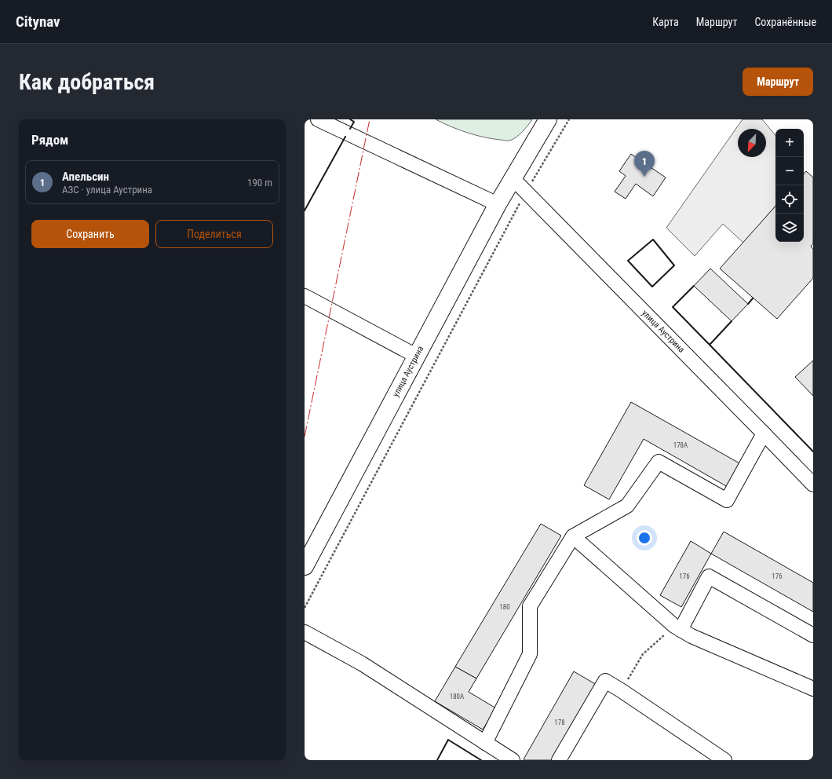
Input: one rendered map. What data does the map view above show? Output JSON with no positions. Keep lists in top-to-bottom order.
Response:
{
  "streets": {
    "main road": ["улица Аустрина"]
  },
  "house_numbers": [
    "178А",
    "176",
    "176",
    "180",
    "180А",
    "178"
  ],
  "north": "bottom left",
  "page": {
    "header": "Citynav",
    "nav": ["Карта", "Маршрут", "Сохранённые"],
    "buttons": [
      "Маршрут",
      ["Сохранить", "Поделиться"]
    ],
    "title": "Как добраться",
    "heading": "Рядом",
    "map_buttons": ["+", "−"],
    "pins": "1",
    "list": [
      {
        "mark": "1",
        "name": "Апельсин",
        "note": "АЗС · улица Аустрина",
        "value": "190 m"
      }
    ]
  }
}
